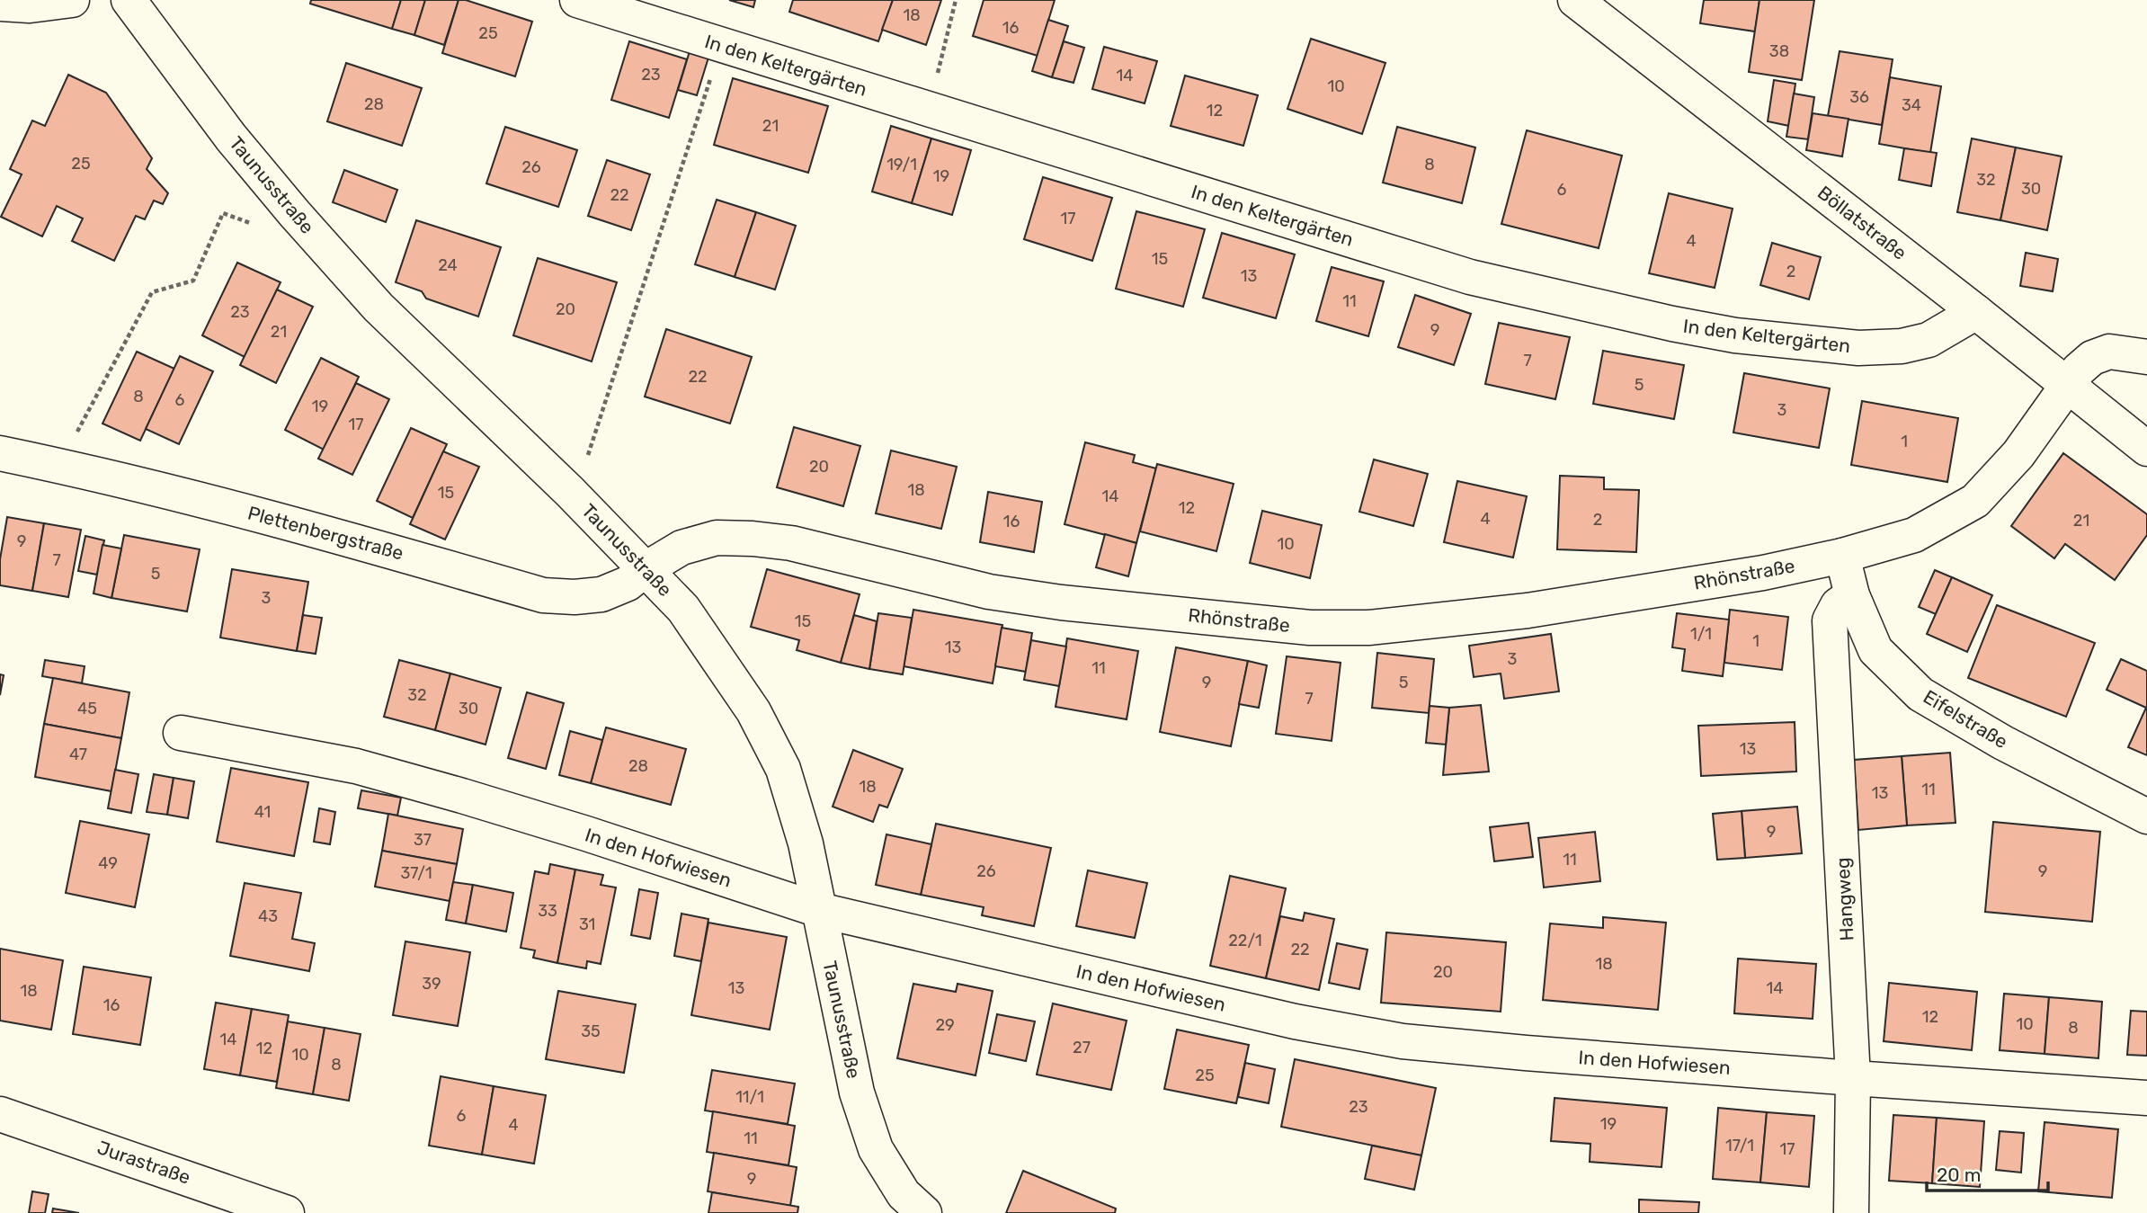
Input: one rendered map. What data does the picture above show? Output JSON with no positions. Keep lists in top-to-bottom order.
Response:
{
  "streets": {
    "street": [
      "In den Keltergärten",
      "Taunusstraße",
      "Böllatstraße",
      "Plettenbergstraße",
      "Rhönstraße",
      "Eifelstraße",
      "In den Hofwiesen",
      "Hangweg",
      "Jurastraße"
    ]
  },
  "crossings": [
    ["In den Keltergärten", "Böllatstraße"],
    ["Taunusstraße", "Plettenbergstraße"],
    ["Taunusstraße", "Rhönstraße"],
    ["Taunusstraße", "In den Hofwiesen"],
    ["Plettenbergstraße", "Rhönstraße"],
    ["Rhönstraße", "Eifelstraße"],
    ["Eifelstraße", "Hangweg"],
    ["In den Hofwiesen", "Hangweg"]
  ],
  "house_numbers": [
    "18",
    "16",
    "25",
    "38",
    "23",
    "14",
    "10",
    "36",
    "28",
    "34",
    "12",
    "21",
    "25",
    "19/1",
    "8",
    "26",
    "19",
    "32",
    "30",
    "6",
    "22",
    "17",
    "4",
    "15",
    "24",
    "2",
    "13",
    "11",
    "20",
    "23",
    "9",
    "21",
    "7",
    "22",
    "5",
    "8",
    "6",
    "19",
    "3",
    "17",
    "1",
    "20",
    "18",
    "15",
    "14",
    "12",
    "4",
    "2",
    "21",
    "16",
    "9",
    "10",
    "7",
    "5",
    "3",
    "15",
    "1/1",
    "1",
    "13",
    "3",
    "11",
    "9",
    "5",
    "32",
    "7",
    "45",
    "30",
    "13",
    "47",
    "28",
    "18",
    "11",
    "13",
    "41",
    "9",
    "37",
    "11",
    "49",
    "26",
    "9",
    "37/1",
    "33",
    "43",
    "31",
    "22/1",
    "22",
    "18",
    "20",
    "39",
    "13",
    "14",
    "18",
    "16",
    "12",
    "10",
    "29",
    "8",
    "35",
    "14",
    "27",
    "12",
    "10",
    "8",
    "25",
    "11/1",
    "23",
    "6",
    "19",
    "4",
    "11",
    "17/1",
    "17",
    "9"
  ],
  "scale_bar": "20 m"
}
